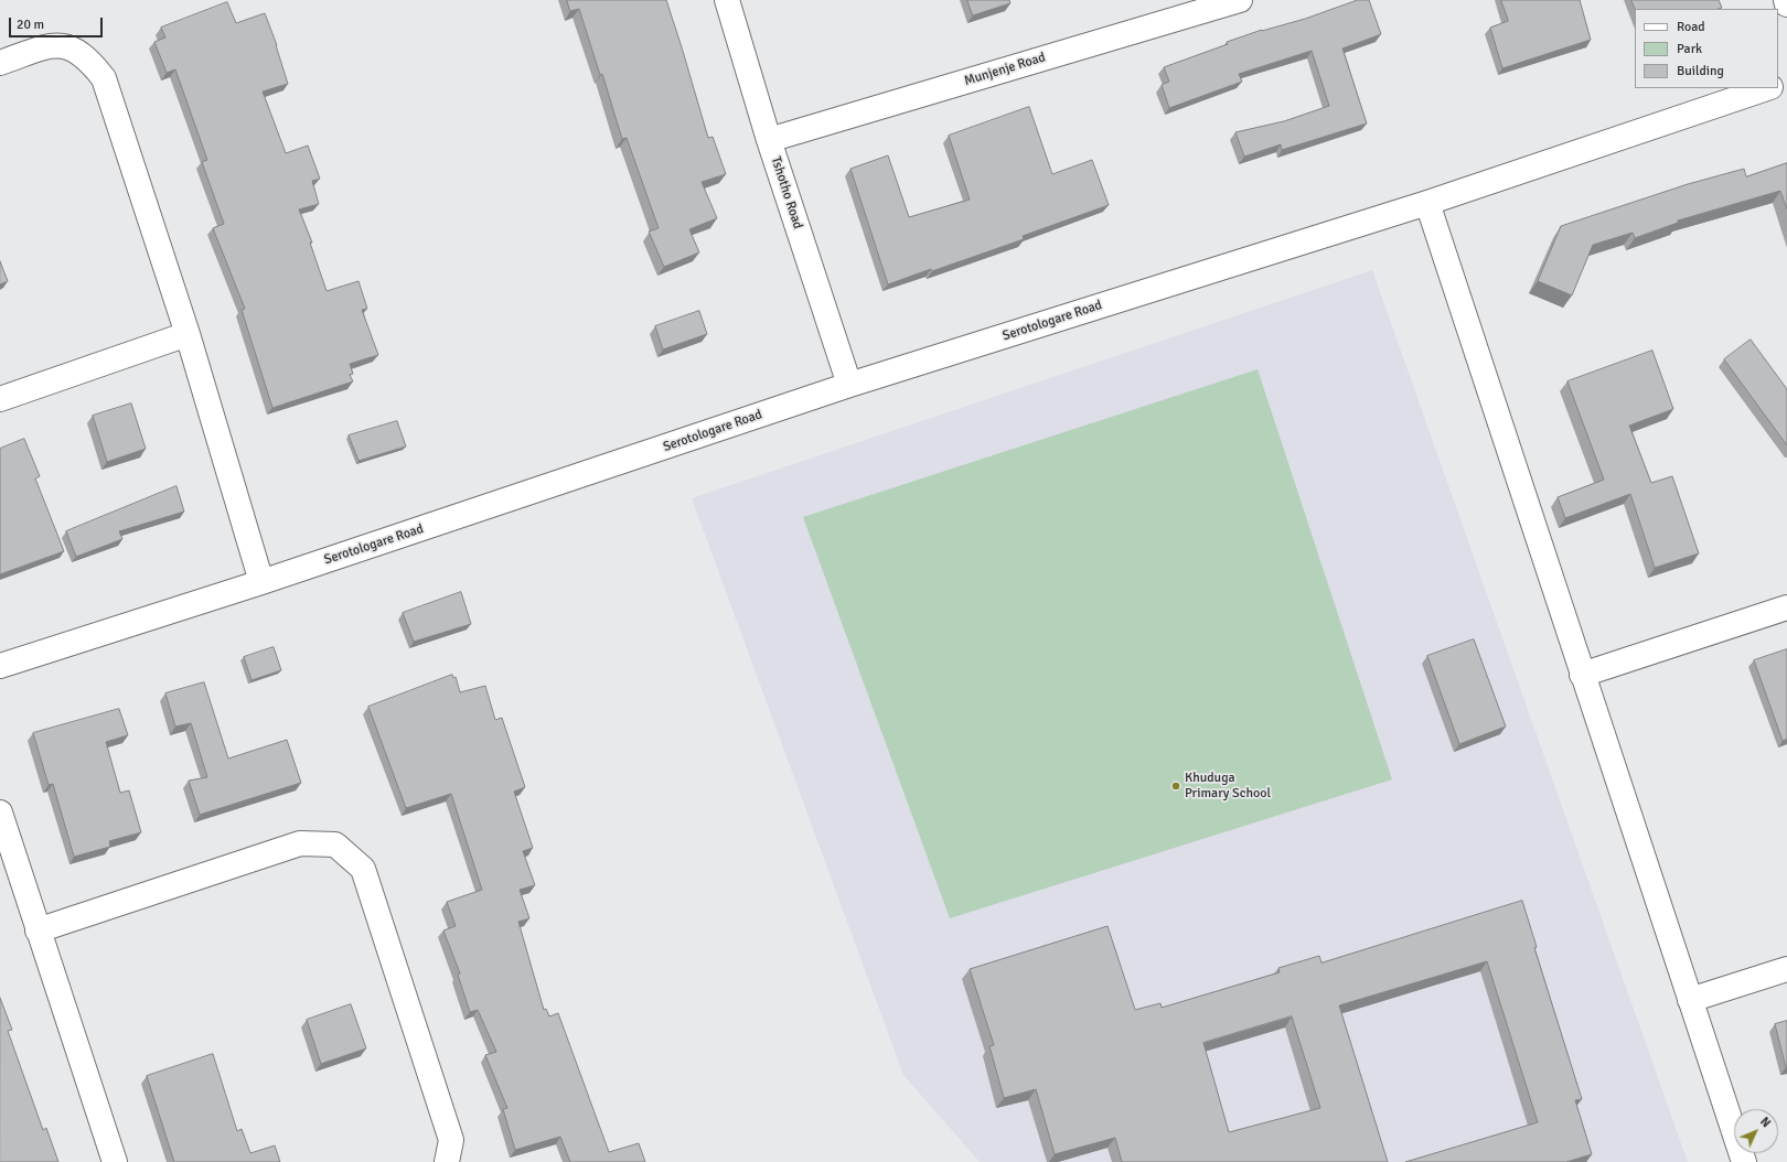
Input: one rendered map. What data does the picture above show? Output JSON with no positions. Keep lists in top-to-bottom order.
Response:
{
  "streets": {
    "street": ["Munjenje Road", "Tshotho Road", "Serotologare Road"]
  },
  "crossings": [
    ["Munjenje Road", "Tshotho Road"],
    ["Tshotho Road", "Serotologare Road"]
  ],
  "places": ["Khuduga Primary School"],
  "legend": ["Road", "Park", "Building"],
  "scale_bar": "20 m",
  "north": "top right"
}
